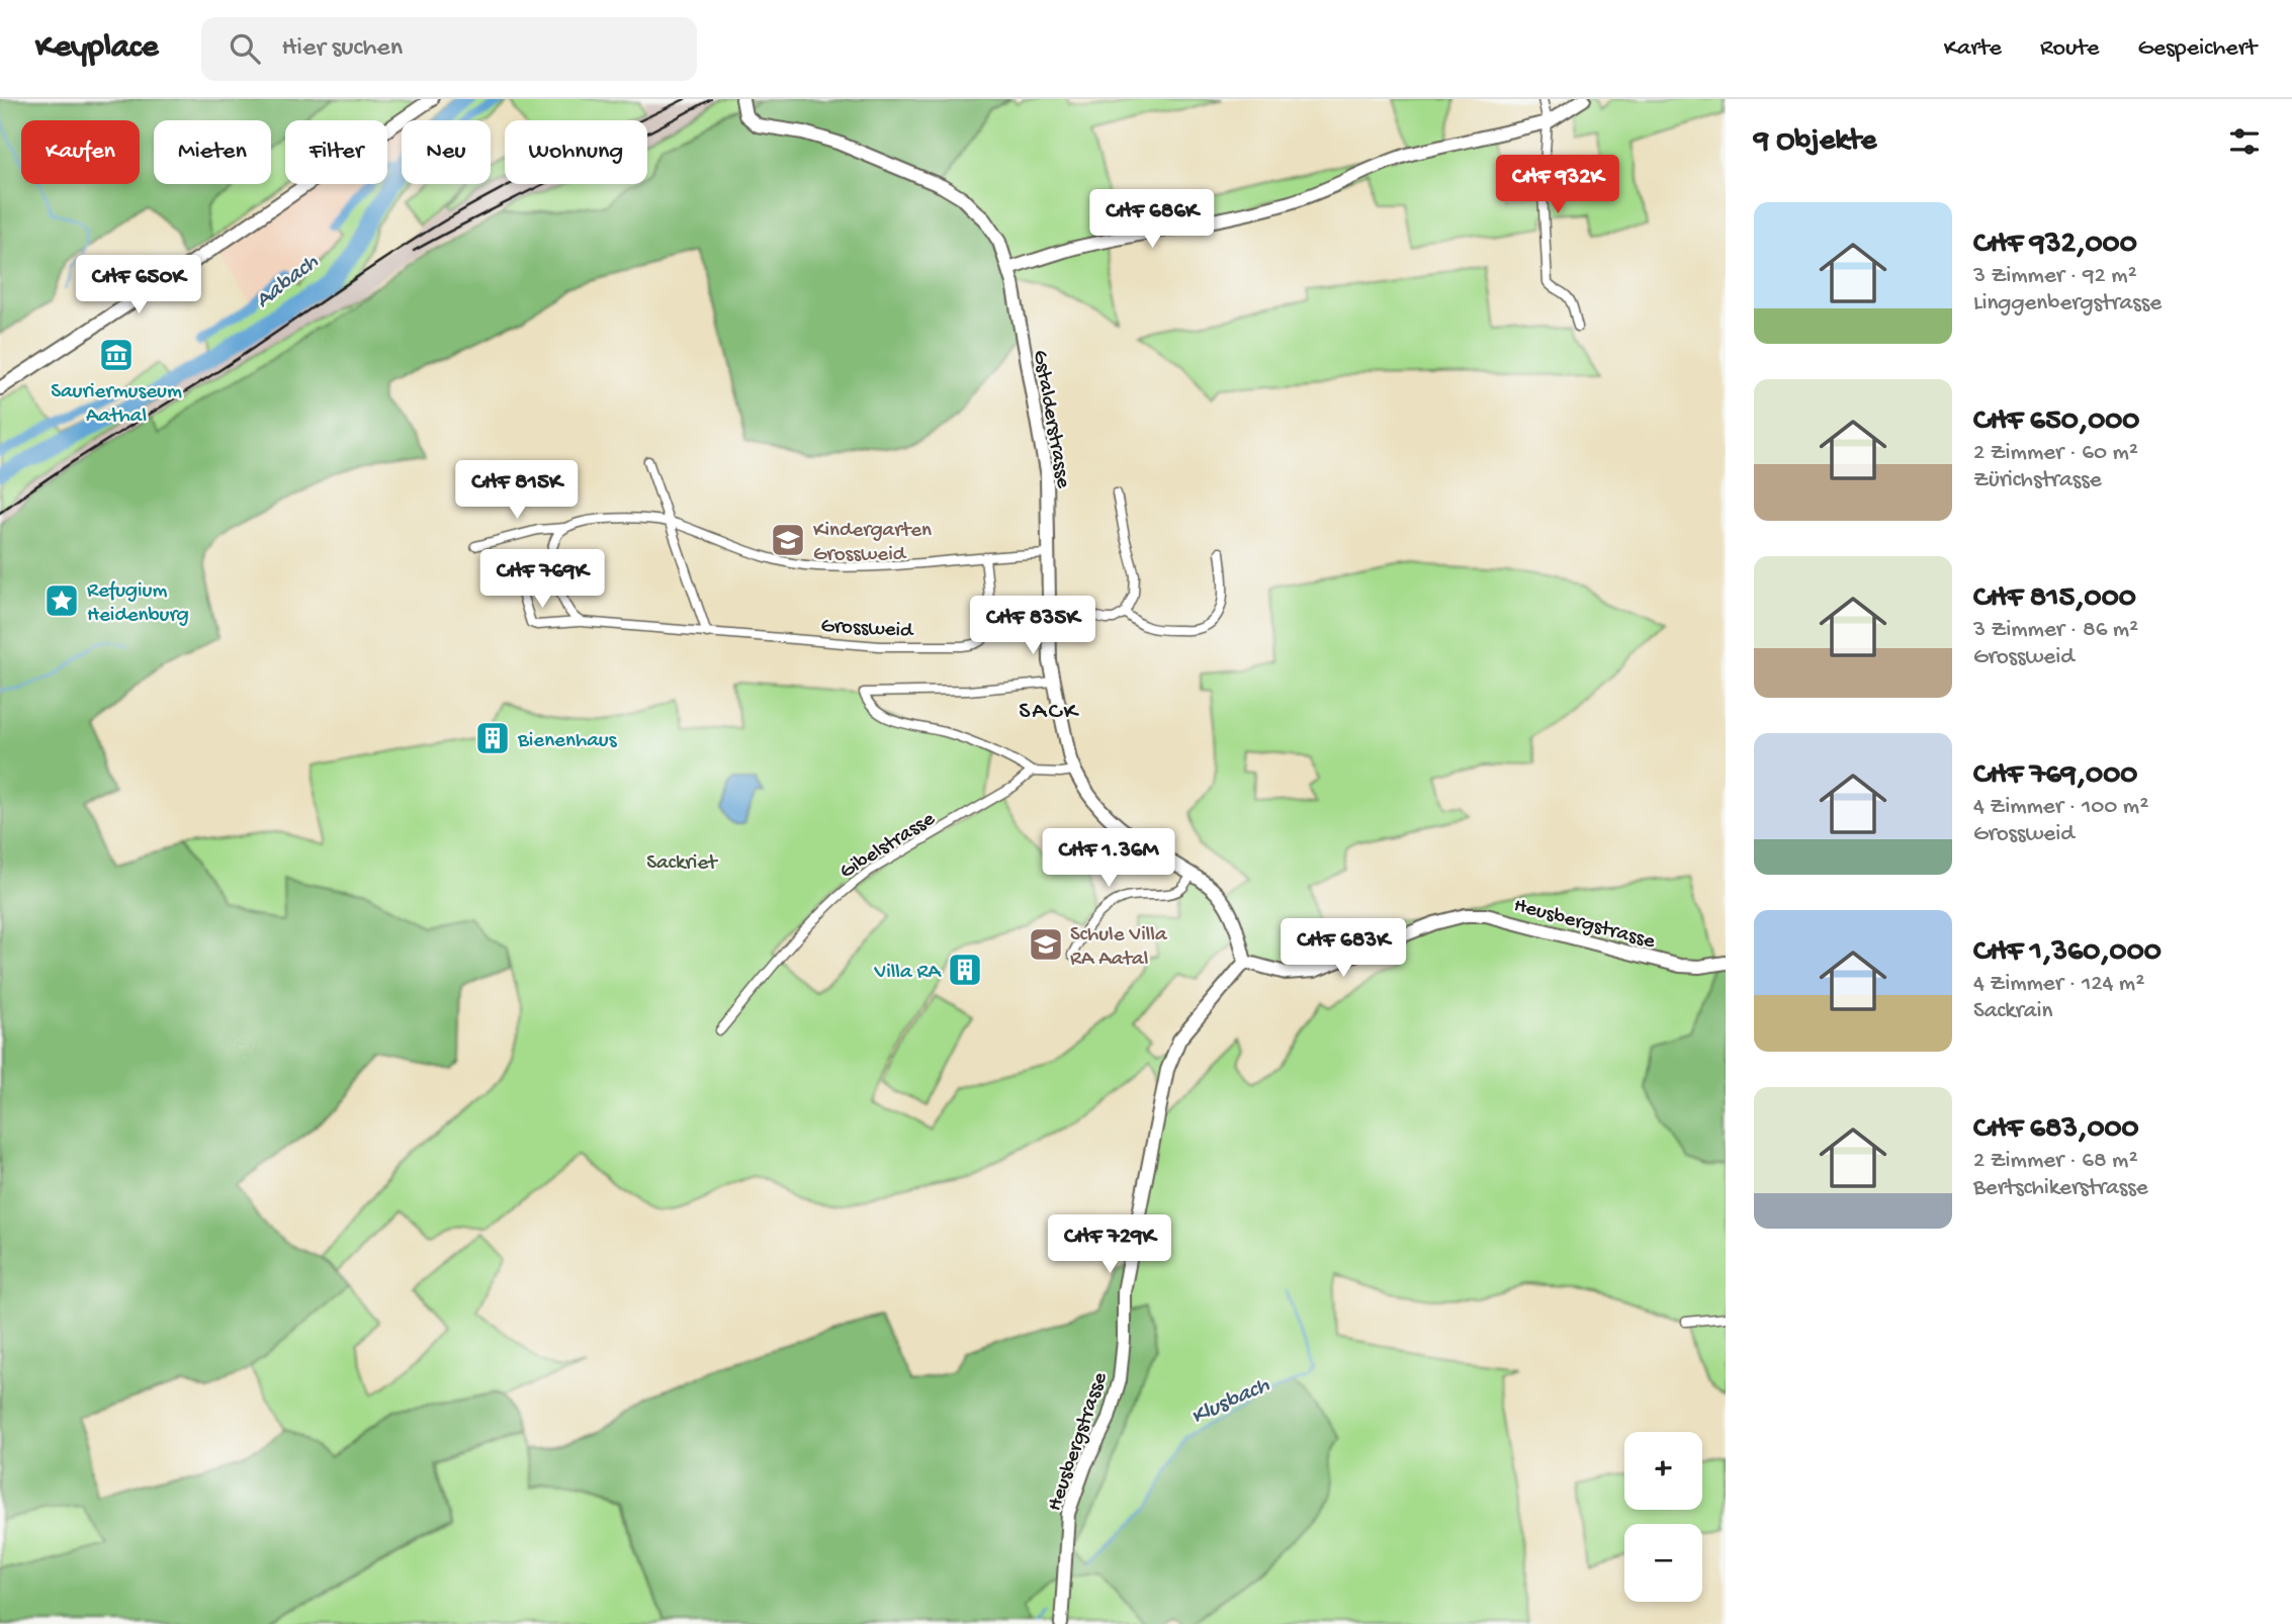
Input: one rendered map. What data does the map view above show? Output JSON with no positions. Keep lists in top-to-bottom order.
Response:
{
  "streets": {
    "street": [
      "Gstalderstrasse",
      "Grossweid",
      "Gibelstrasse",
      "Heusbergstrasse"
    ]
  },
  "crossings": [
    ["Gstalderstrasse", "Heusbergstrasse"]
  ],
  "districts": ["SACK"],
  "water": ["Aabach", "Klusbach"],
  "parks": ["Sackriet"],
  "places": {
    "museum": ["Sauriermuseum Aathal"],
    "school or university": ["Kindergarten Grossweid", "Schule Villa RA Aatal"],
    "place": ["Refugium Heidenburg"],
    "building": ["Bienenhaus", "Villa RA"]
  },
  "page": {
    "header": "Keyplace",
    "search": "Hier suchen",
    "nav": ["Karte", "Route", "Gespeichert"],
    "heading": "9 Objekte",
    "chip": [
      "Kaufen",
      "Mieten",
      "Filter",
      "Neu",
      "Wohnung"
    ],
    "price": [
      "CHF 932K",
      "CHF 686K",
      "CHF 650K",
      "CHF 815K",
      "CHF 769K",
      "CHF 835K",
      "CHF 1.36M",
      "CHF 683K",
      "CHF 729K"
    ],
    "list": [
      {
        "name": "CHF 932,000",
        "note": "3 Zimmer · 92 m² · Linggenbergstrasse"
      },
      {
        "name": "CHF 650,000",
        "note": "2 Zimmer · 60 m² · Zürichstrasse"
      },
      {
        "name": "CHF 815,000",
        "note": "3 Zimmer · 86 m² · Grossweid"
      },
      {
        "name": "CHF 769,000",
        "note": "4 Zimmer · 100 m² · Grossweid"
      },
      {
        "name": "CHF 1,360,000",
        "note": "4 Zimmer · 124 m² · Sackrain"
      },
      {
        "name": "CHF 683,000",
        "note": "2 Zimmer · 68 m² · Bertschikerstrasse"
      }
    ],
    "map_buttons": ["+", "−"]
  }
}
